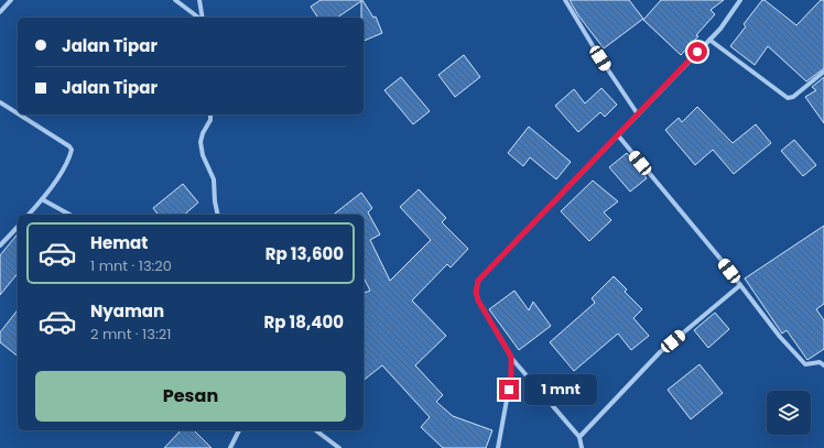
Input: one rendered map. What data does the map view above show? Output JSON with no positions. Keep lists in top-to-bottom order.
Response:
{
  "page": {
    "banner": ["Jalan Tipar", "Jalan Tipar"],
    "list": [
      {
        "name": "Hemat",
        "note": "1 mnt · 13:20",
        "value": "Rp 13,600"
      },
      {
        "name": "Nyaman",
        "note": "2 mnt · 13:21",
        "value": "Rp 18,400"
      }
    ],
    "buttons": "Pesan",
    "bubble": "1 mnt"
  }
}
